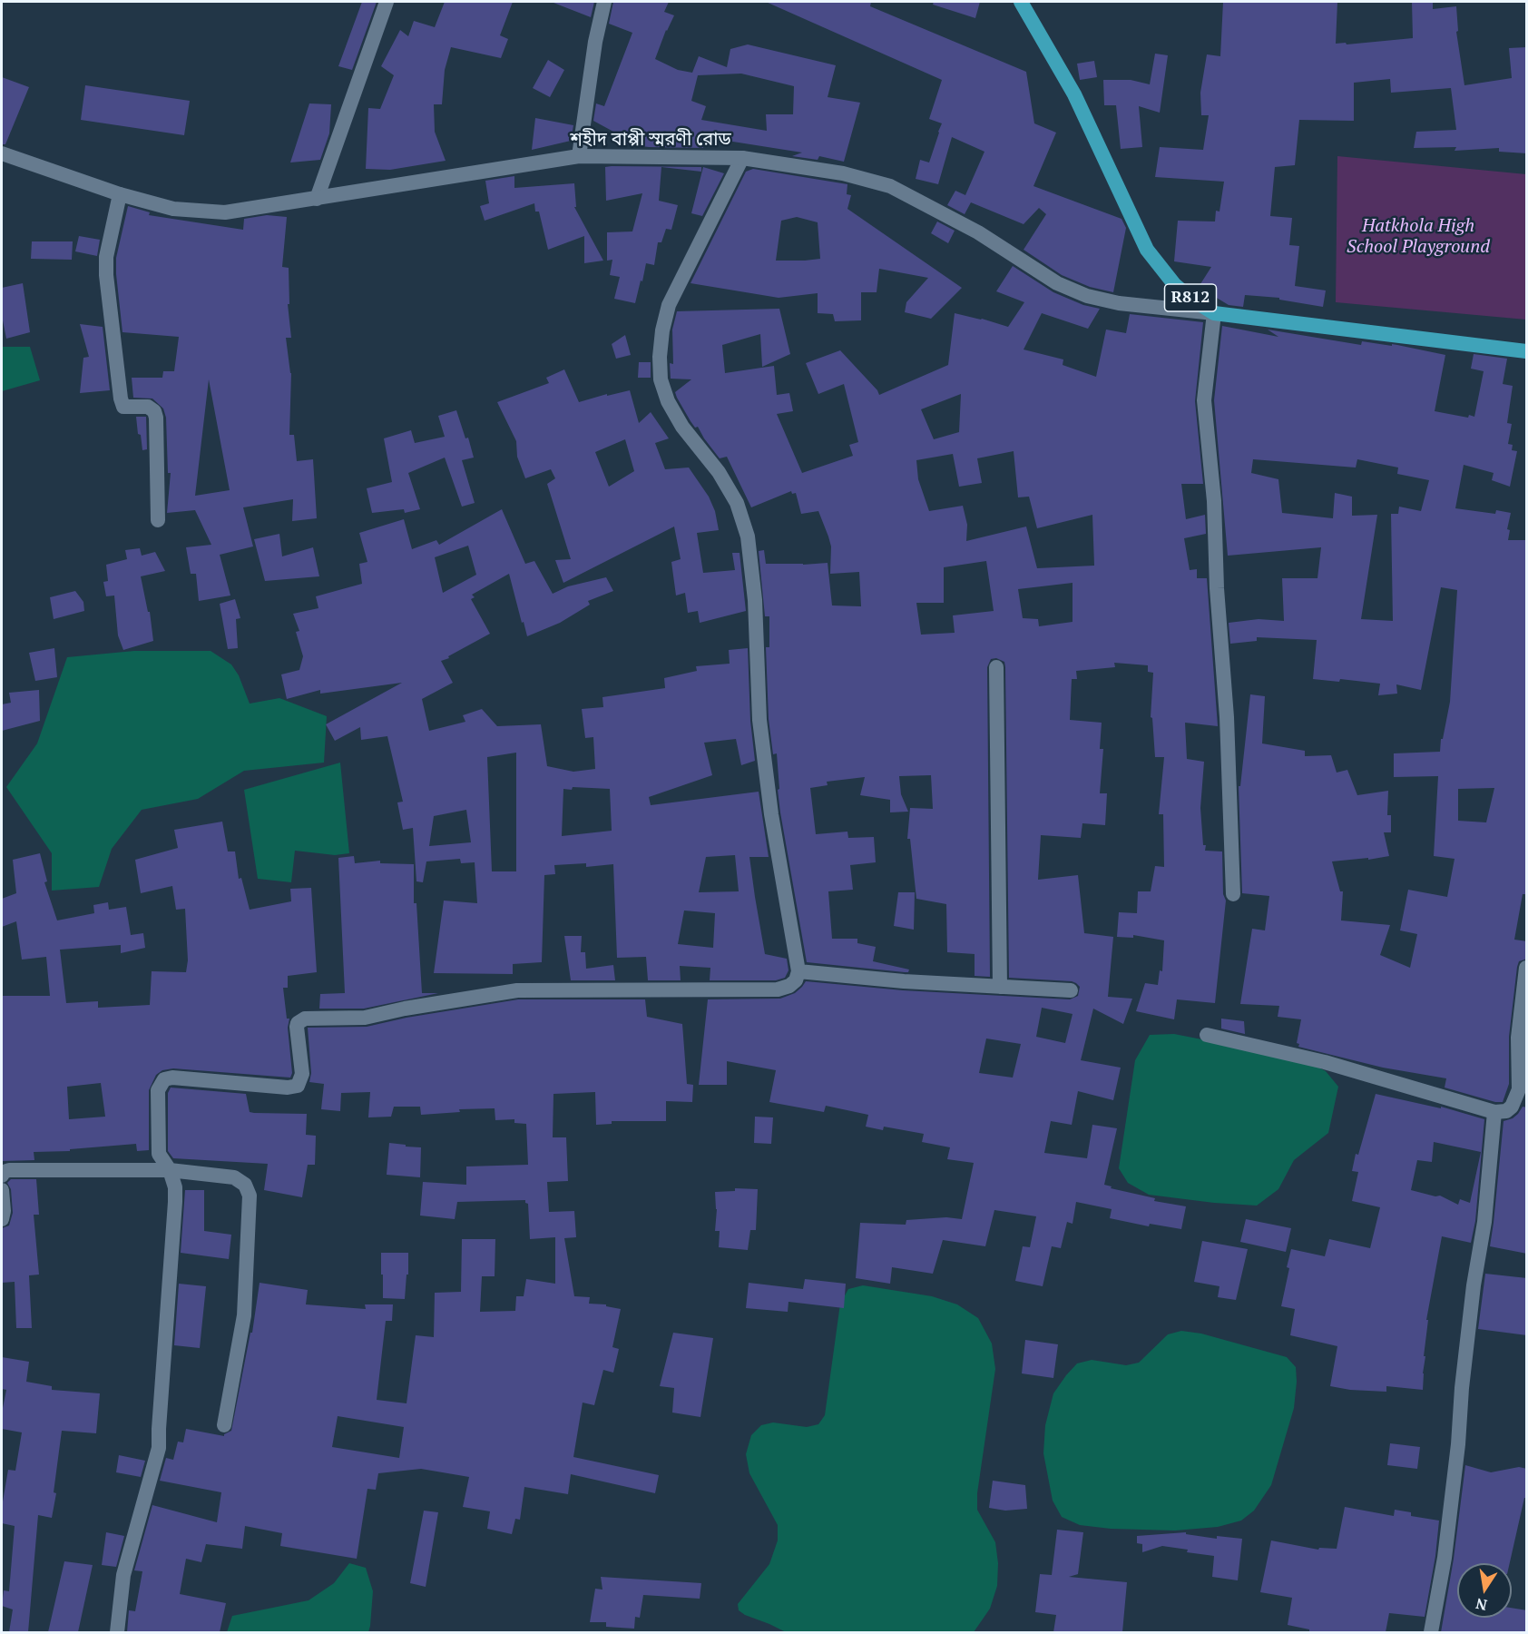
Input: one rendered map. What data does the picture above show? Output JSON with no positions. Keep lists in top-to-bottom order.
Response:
{
  "streets": {
    "main road": ["R812"],
    "street": ["শহীদ বাপ্পী স্মরণী রোড"]
  },
  "crossings": [
    ["শহীদ বাপ্পী স্মরণী রোড", "R812"]
  ],
  "parks": ["Hatkhola High School Playground"],
  "north": "bottom"
}
